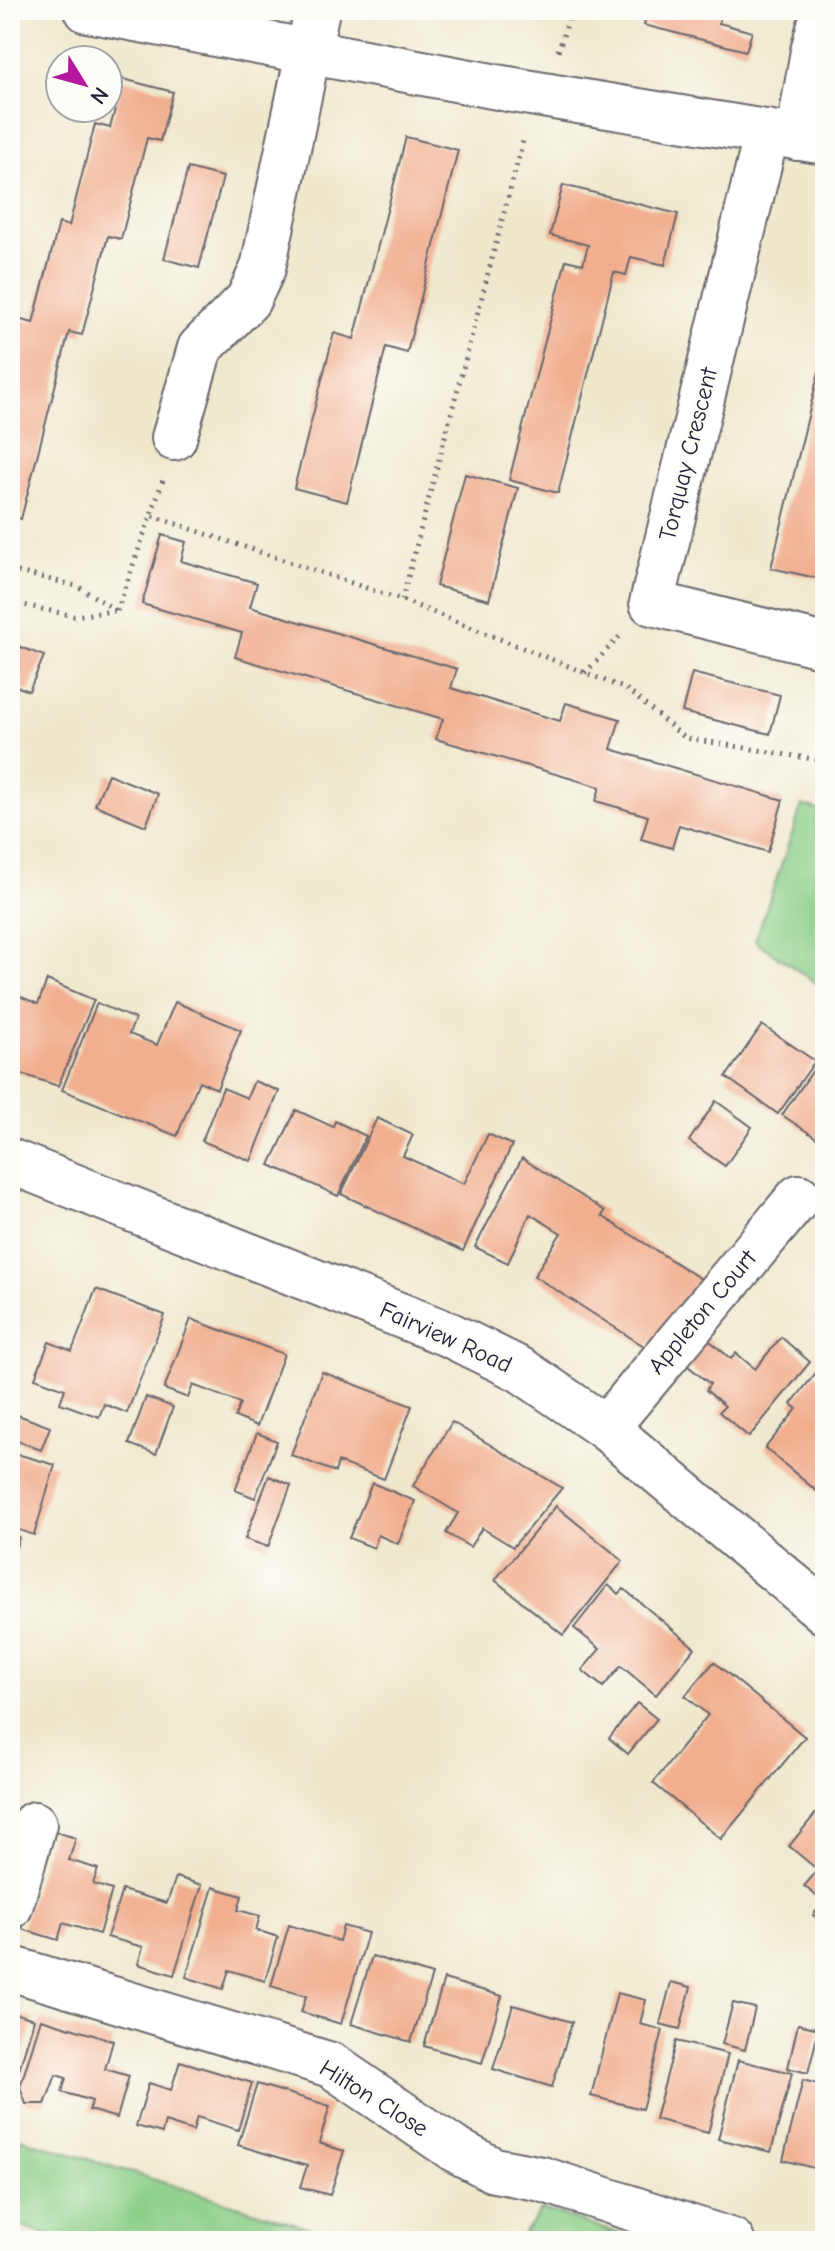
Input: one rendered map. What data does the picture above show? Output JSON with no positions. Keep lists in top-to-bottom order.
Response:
{
  "streets": {
    "street": [
      "Torquay Crescent",
      "Appleton Court",
      "Fairview Road",
      "Hilton Close"
    ]
  },
  "crossings": [
    ["Appleton Court", "Fairview Road"]
  ],
  "north": "bottom right"
}
